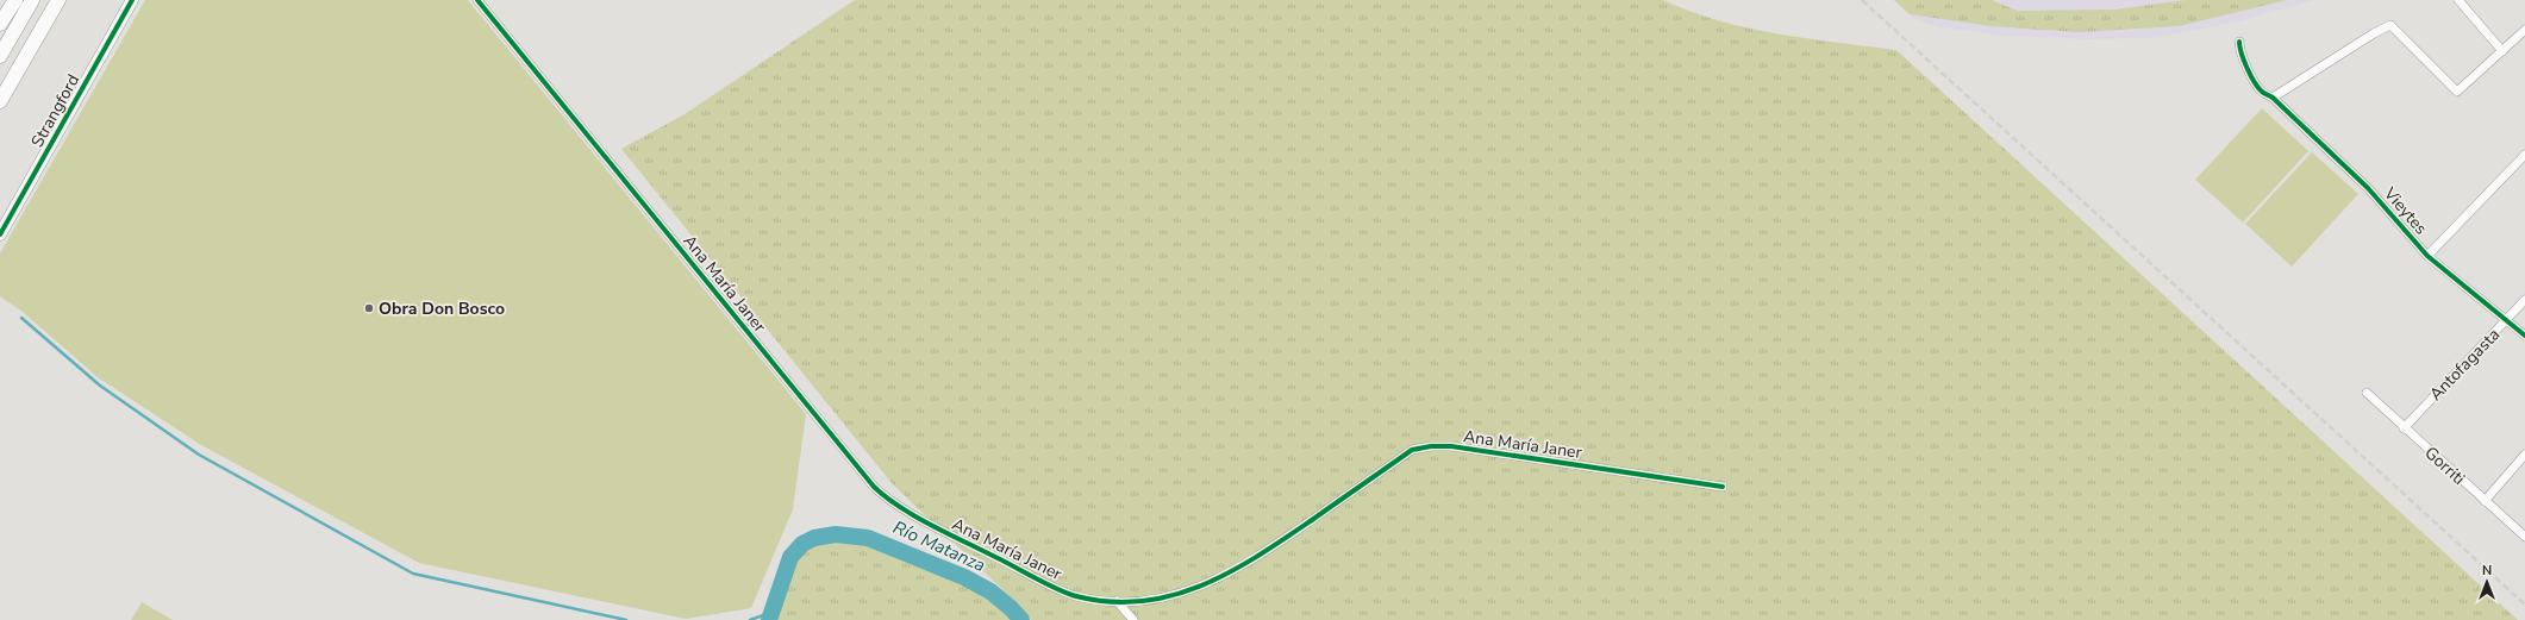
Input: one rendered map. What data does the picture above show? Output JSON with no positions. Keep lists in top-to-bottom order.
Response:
{
  "streets": {
    "street": [
      "Strangford",
      "Vieytes",
      "Ana María Janer",
      "Antofagasta",
      "Gorriti"
    ]
  },
  "crossings": [
    ["Vieytes", "Antofagasta"],
    ["Antofagasta", "Gorriti"]
  ],
  "water": ["Río Matanza"],
  "places": ["Obra Don Bosco"],
  "north": "top"
}
